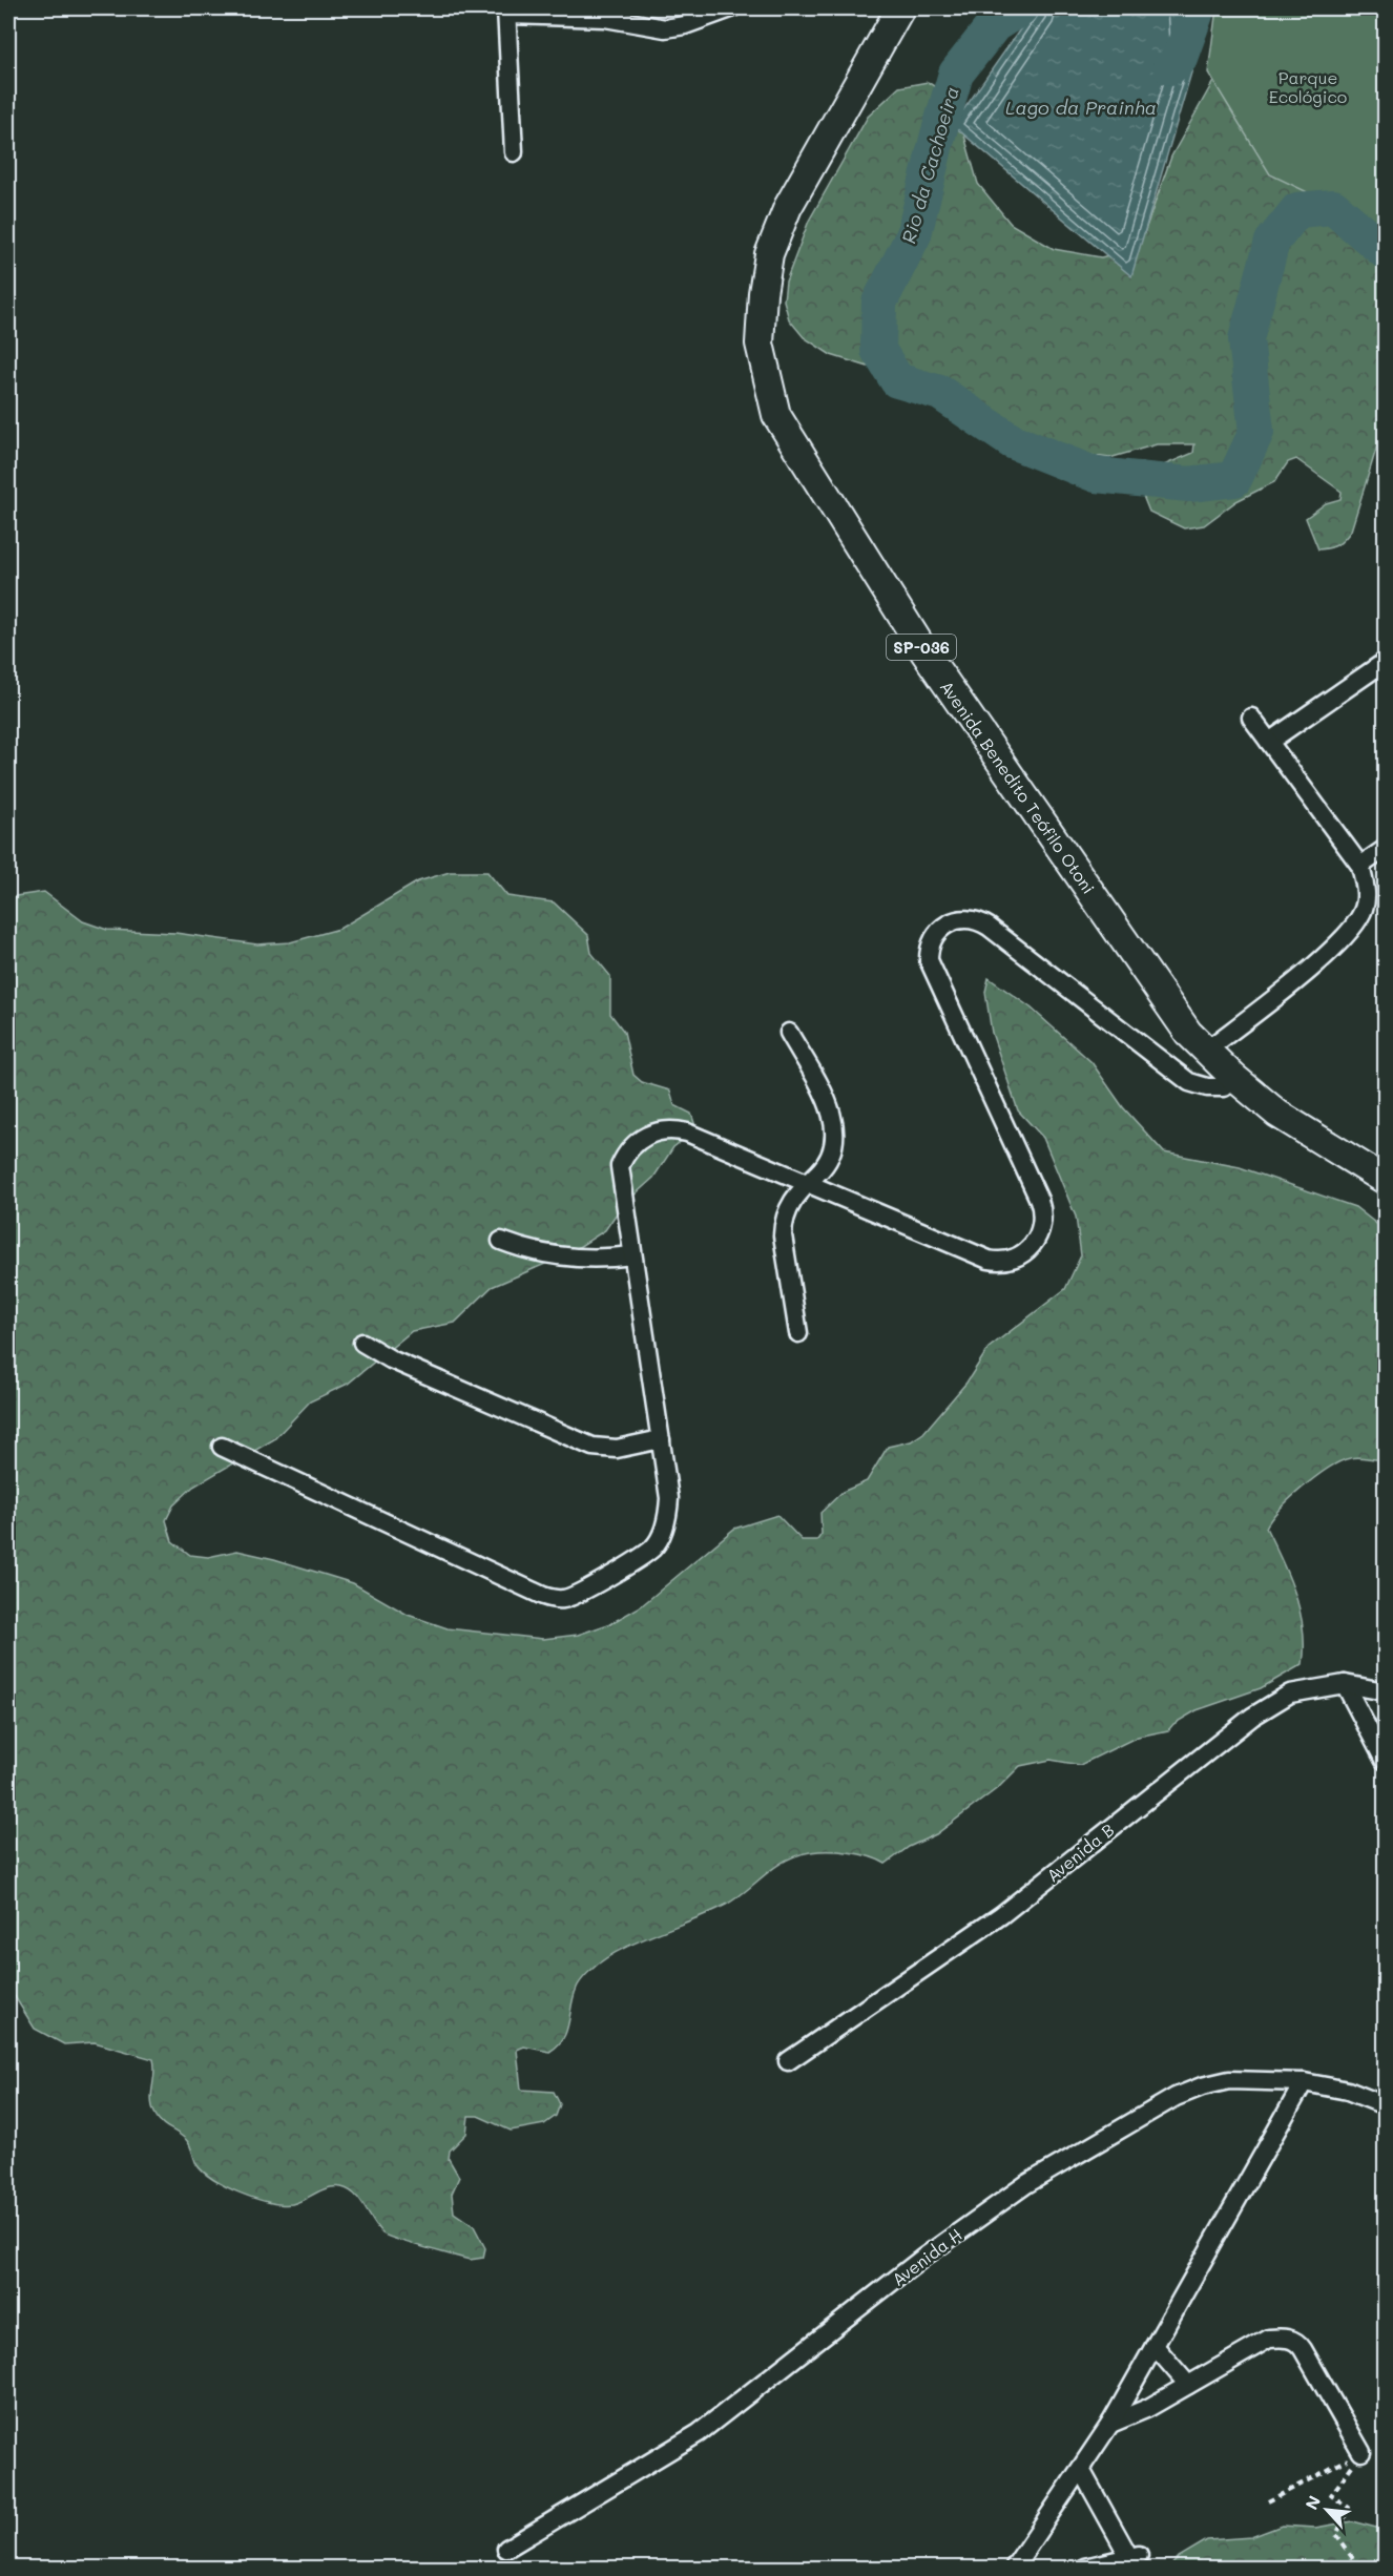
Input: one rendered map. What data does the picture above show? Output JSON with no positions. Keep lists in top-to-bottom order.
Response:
{
  "streets": {
    "main road": ["SP-036", "Avenida Benedito Teófilo Otoni"],
    "street": ["Avenida B", "Avenida H"]
  },
  "water": ["Lago da Prainha", "Rio da Cachoeira"],
  "parks": ["Parque Ecológico"],
  "north": "top left"
}
